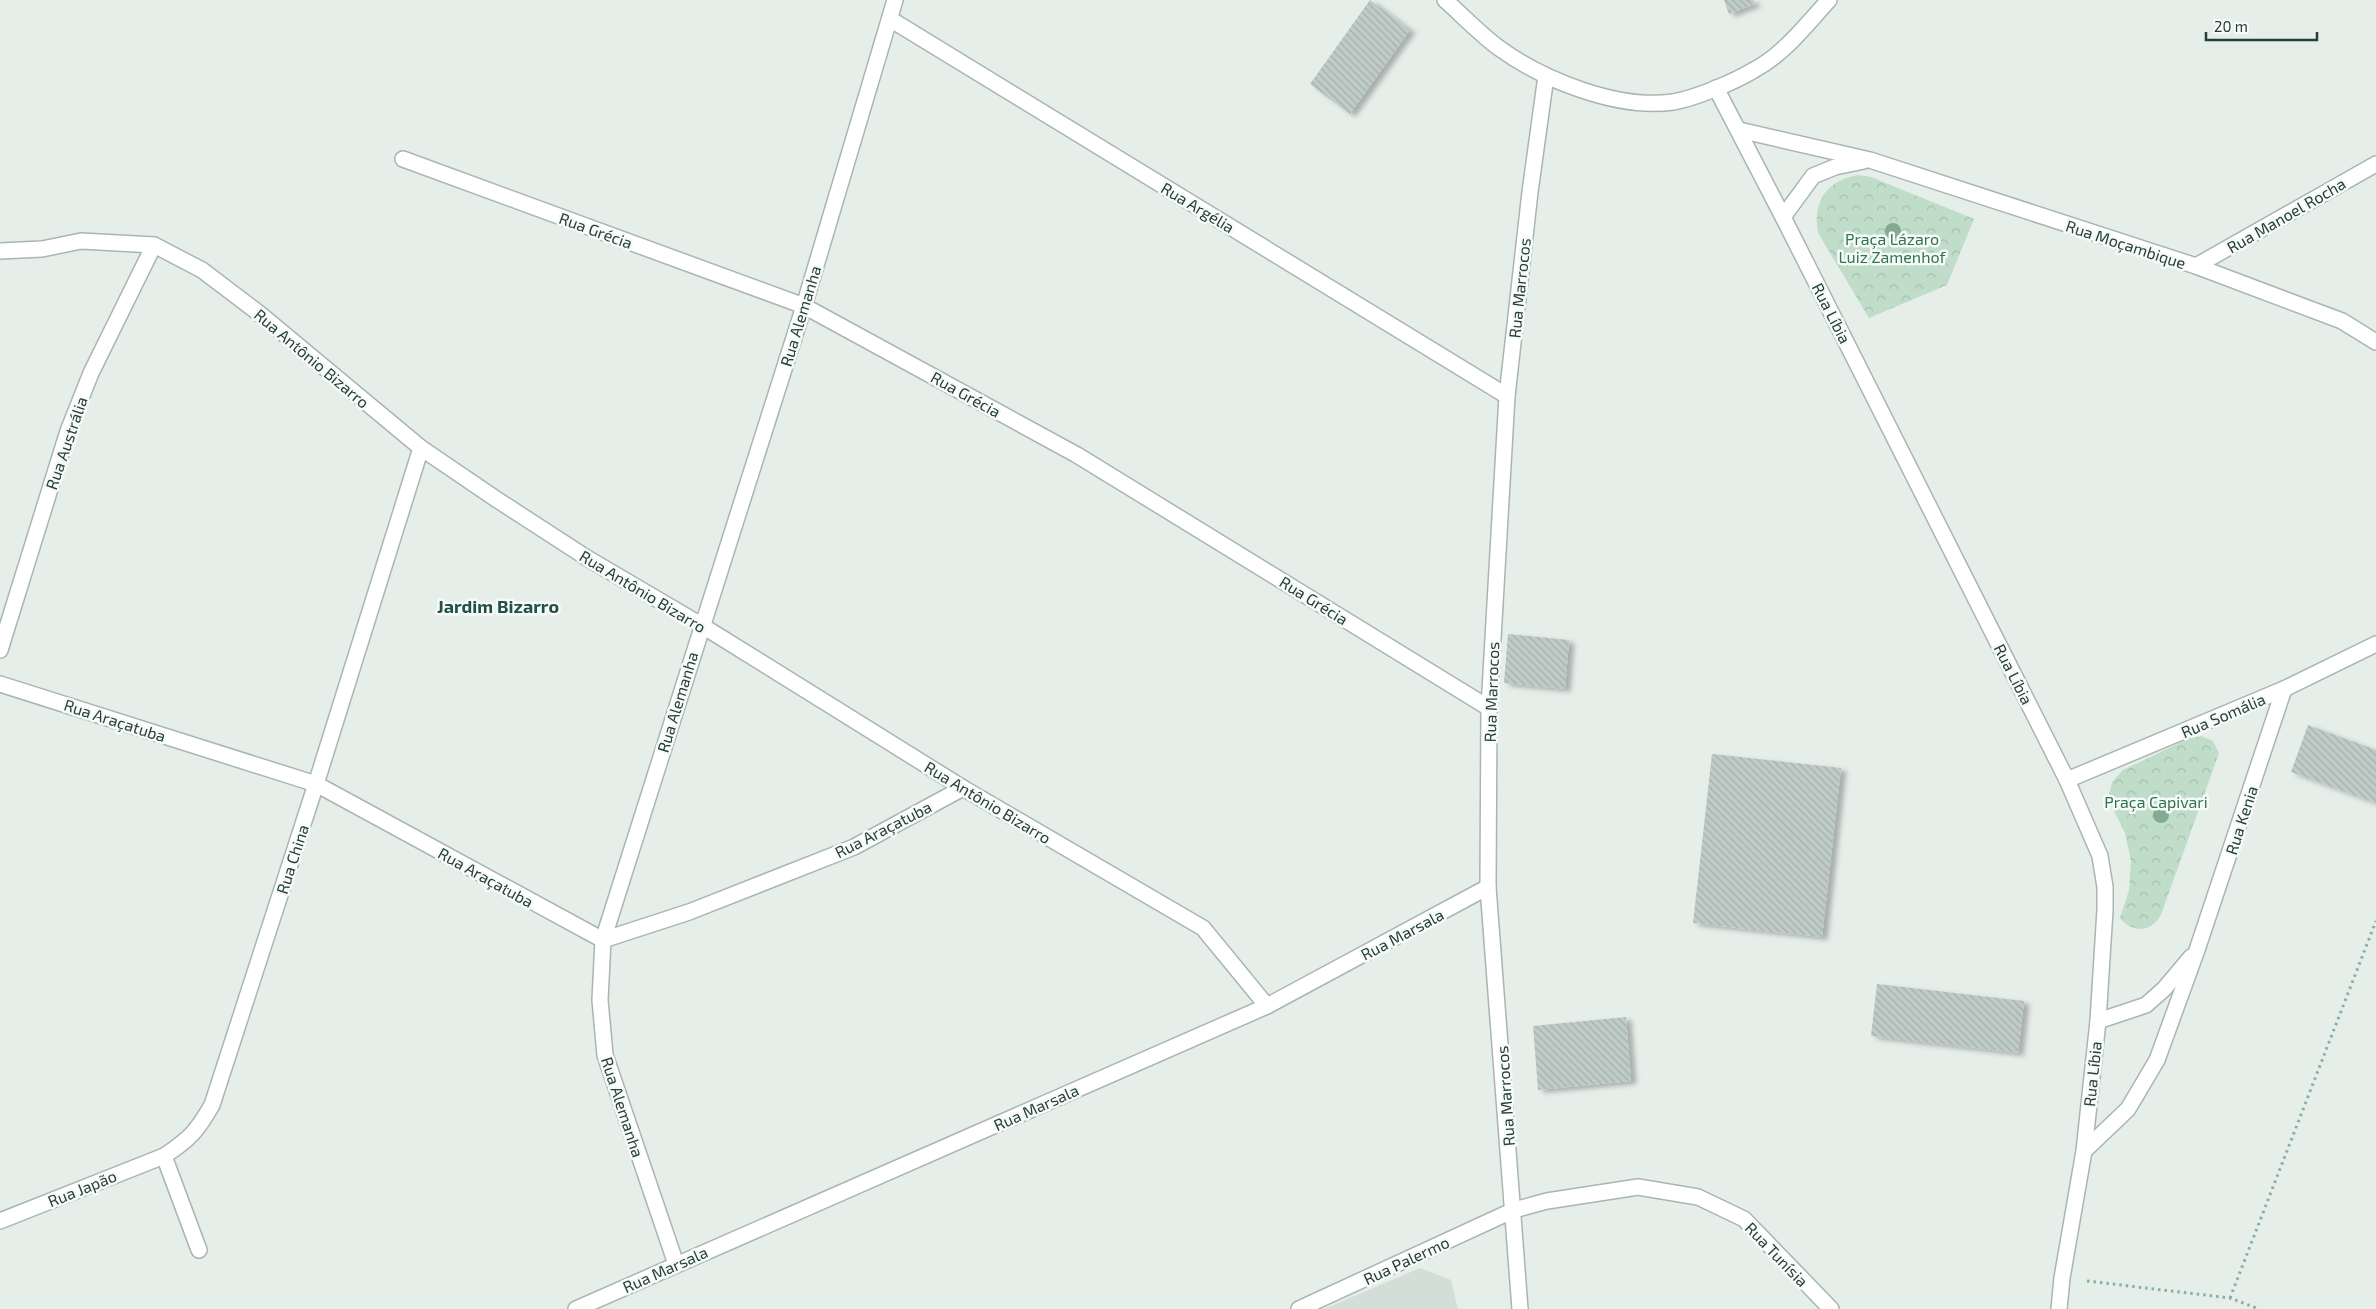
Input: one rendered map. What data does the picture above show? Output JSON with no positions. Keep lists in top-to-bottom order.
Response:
{
  "streets": {
    "street": [
      "Rua Argélia",
      "Rua Manoel Rocha",
      "Rua Grécia",
      "Rua Moçambique",
      "Rua Marrocos",
      "Rua Líbia",
      "Rua Alemanha",
      "Rua Antônio Bizarro",
      "Rua Austrália",
      "Rua Somália",
      "Rua Araçatuba",
      "Rua Kenia",
      "Rua China",
      "Rua Marsala",
      "Rua Japão",
      "Rua Tunísia",
      "Rua Palermo"
    ]
  },
  "crossings": [
    ["Rua Argélia", "Rua Marrocos"],
    ["Rua Argélia", "Rua Alemanha"],
    ["Rua Manoel Rocha", "Rua Moçambique"],
    ["Rua Grécia", "Rua Marrocos"],
    ["Rua Grécia", "Rua Alemanha"],
    ["Rua Moçambique", "Rua Líbia"],
    ["Rua Marrocos", "Rua Marsala"],
    ["Rua Marrocos", "Rua Tunísia"],
    ["Rua Marrocos", "Rua Palermo"],
    ["Rua Líbia", "Rua Somália"],
    ["Rua Líbia", "Rua Kenia"],
    ["Rua Alemanha", "Rua Antônio Bizarro"],
    ["Rua Alemanha", "Rua Araçatuba"],
    ["Rua Alemanha", "Rua Marsala"],
    ["Rua Antônio Bizarro", "Rua Austrália"],
    ["Rua Antônio Bizarro", "Rua Araçatuba"],
    ["Rua Antônio Bizarro", "Rua China"],
    ["Rua Antônio Bizarro", "Rua Marsala"],
    ["Rua Somália", "Rua Kenia"],
    ["Rua Araçatuba", "Rua China"],
    ["Rua China", "Rua Japão"],
    ["Rua Tunísia", "Rua Palermo"]
  ],
  "districts": ["Jardim Bizarro"],
  "parks": ["Praça Lázaro Luiz Zamenhof", "Praça Capivari"],
  "scale_bar": "20 m"
}
